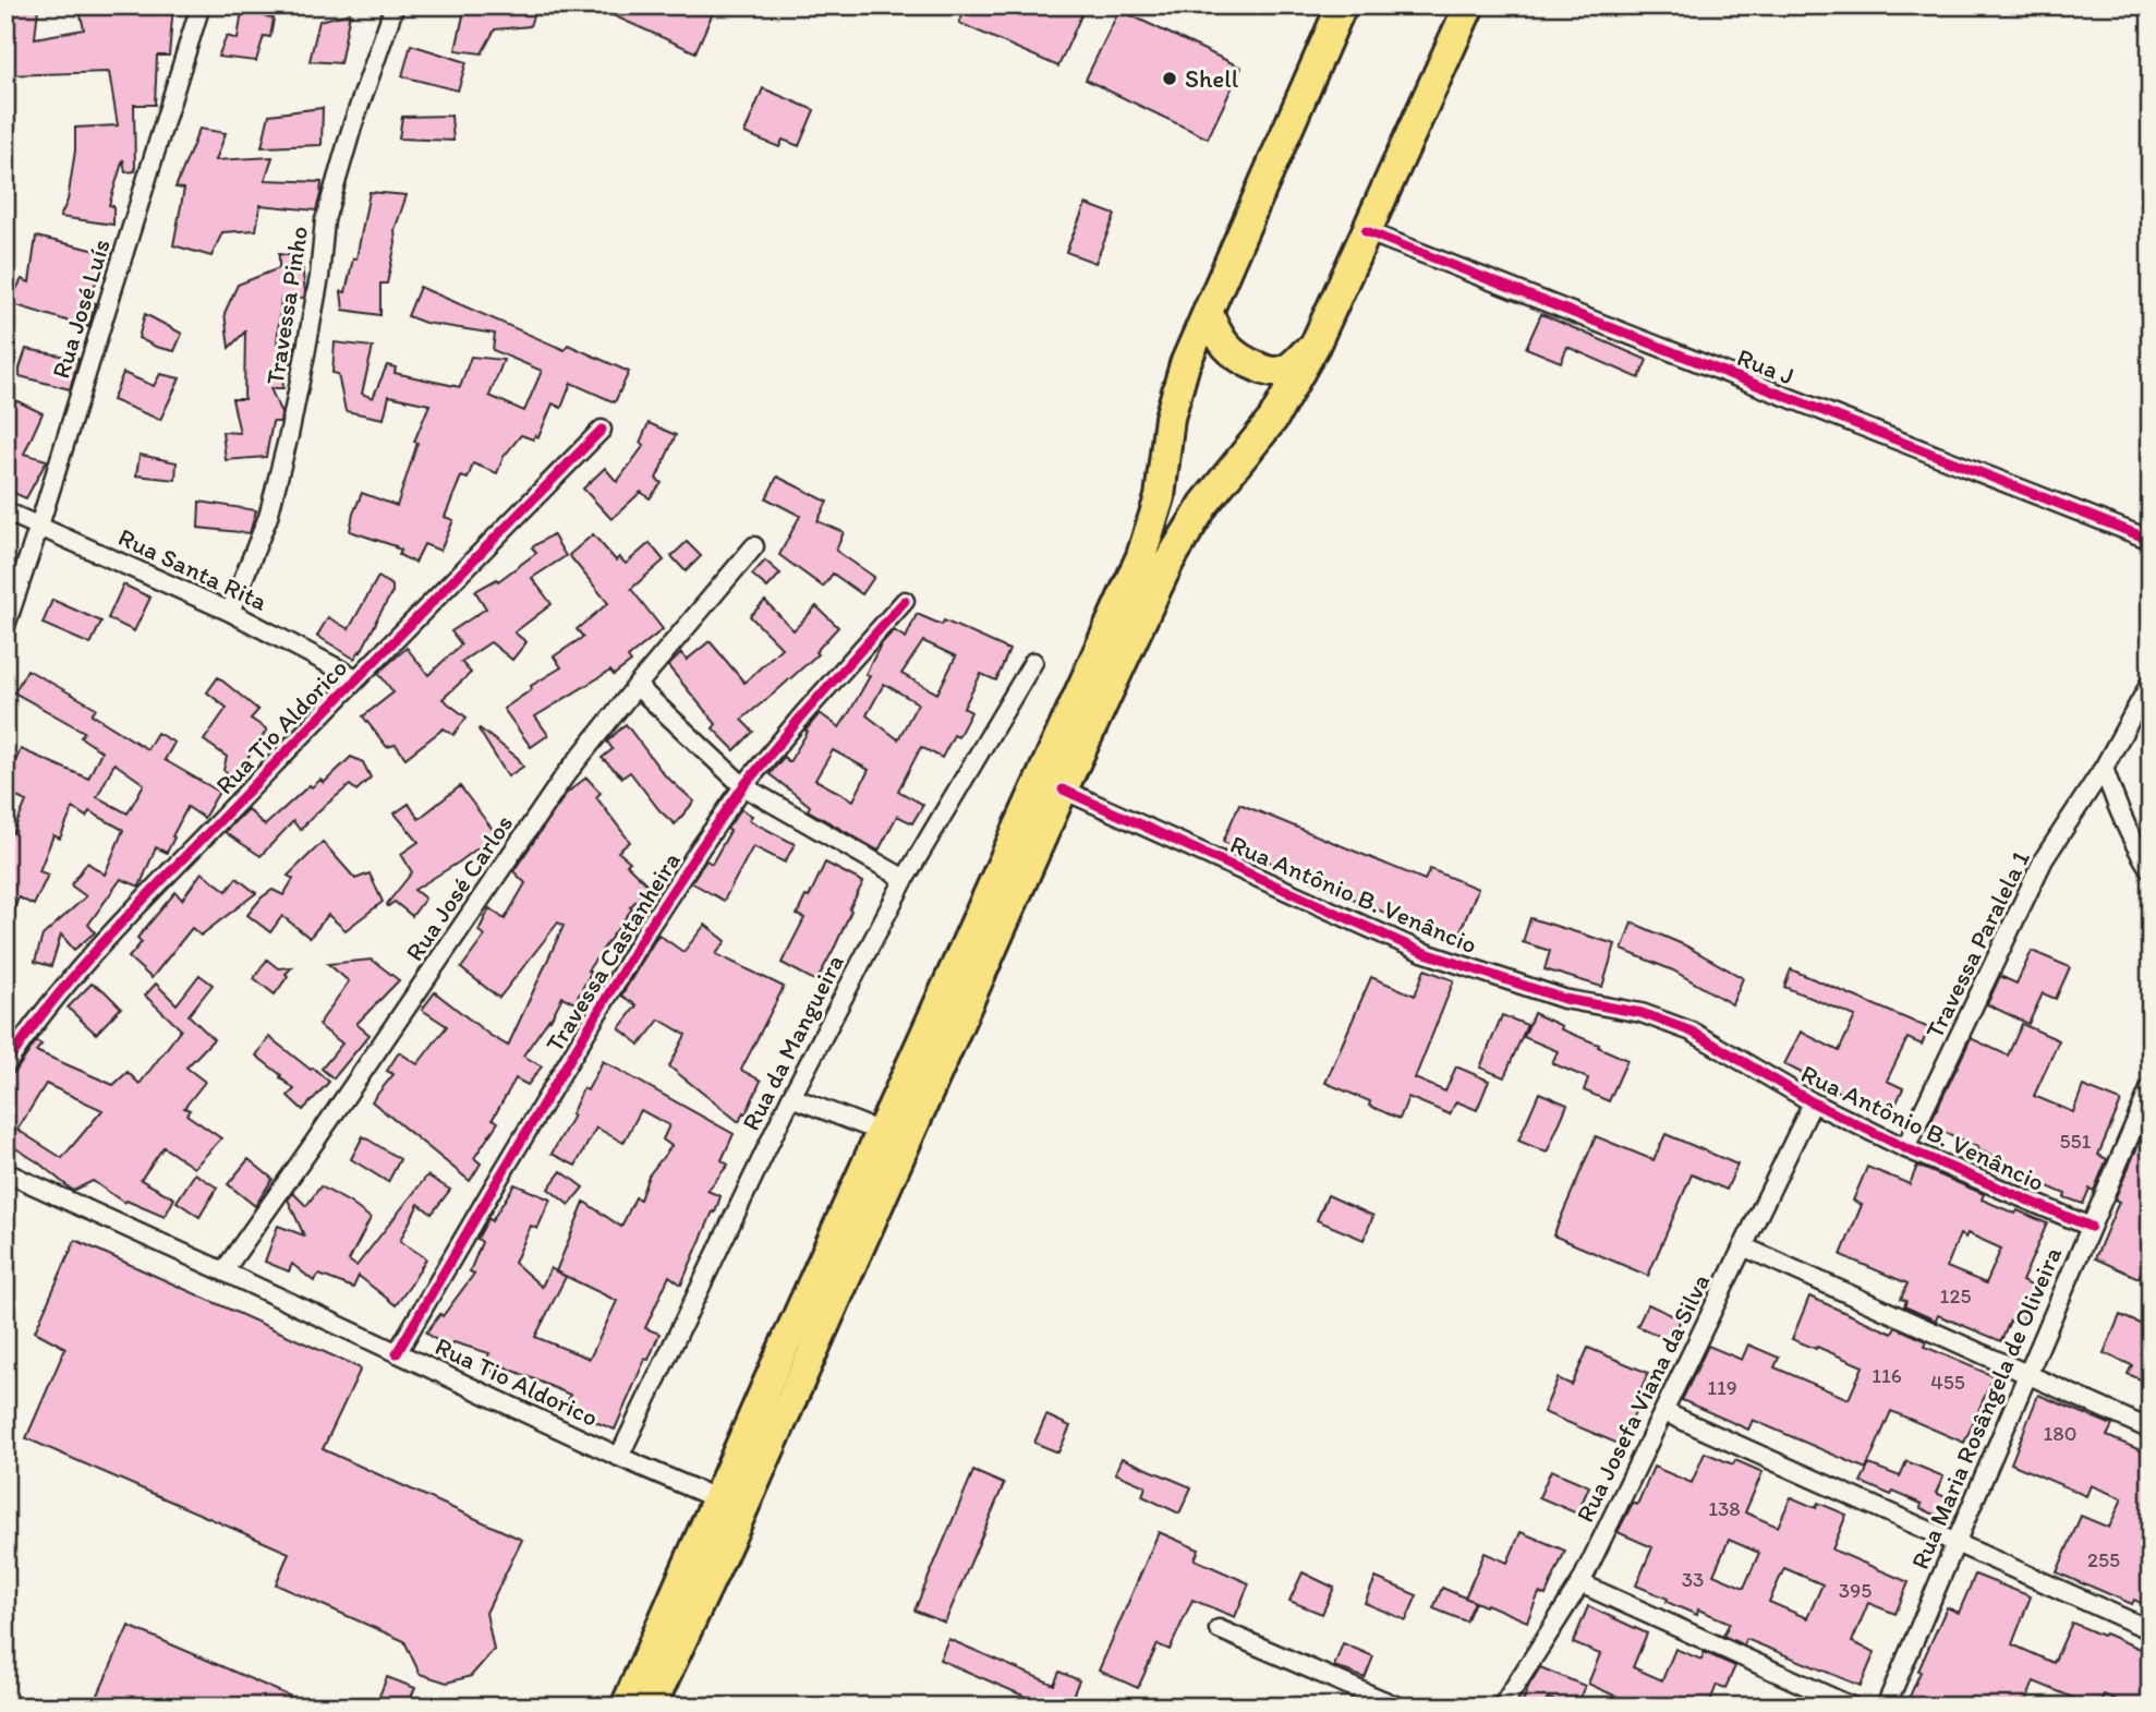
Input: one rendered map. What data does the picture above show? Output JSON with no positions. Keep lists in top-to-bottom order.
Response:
{
  "streets": {
    "street": [
      "Travessa Pinho",
      "Rua José Luís",
      "Rua J",
      "Rua Santa Rita",
      "Rua Tio Aldorico",
      "Rua José Carlos",
      "Rua Antônio B. Venâncio",
      "Travessa Paralela 1",
      "Travessa Castanheira",
      "Rua da Mangueira",
      "Rua Josefa Viana da Silva",
      "Rua Maria Rosângela de Oliveira"
    ]
  },
  "crossings": [
    ["Travessa Pinho", "Rua Santa Rita"],
    ["Rua José Luís", "Rua Santa Rita"],
    ["Rua Santa Rita", "Rua Tio Aldorico"],
    ["Rua Tio Aldorico", "Rua José Carlos"],
    ["Rua Tio Aldorico", "Travessa Castanheira"],
    ["Rua Tio Aldorico", "Rua da Mangueira"],
    ["Rua Antônio B. Venâncio", "Travessa Paralela 1"],
    ["Rua Antônio B. Venâncio", "Rua Josefa Viana da Silva"],
    ["Rua Antônio B. Venâncio", "Rua Maria Rosângela de Oliveira"]
  ],
  "places": ["Shell"],
  "house_numbers": [
    "551",
    "125",
    "116",
    "455",
    "119",
    "180",
    "138",
    "255",
    "33",
    "395"
  ]
}
